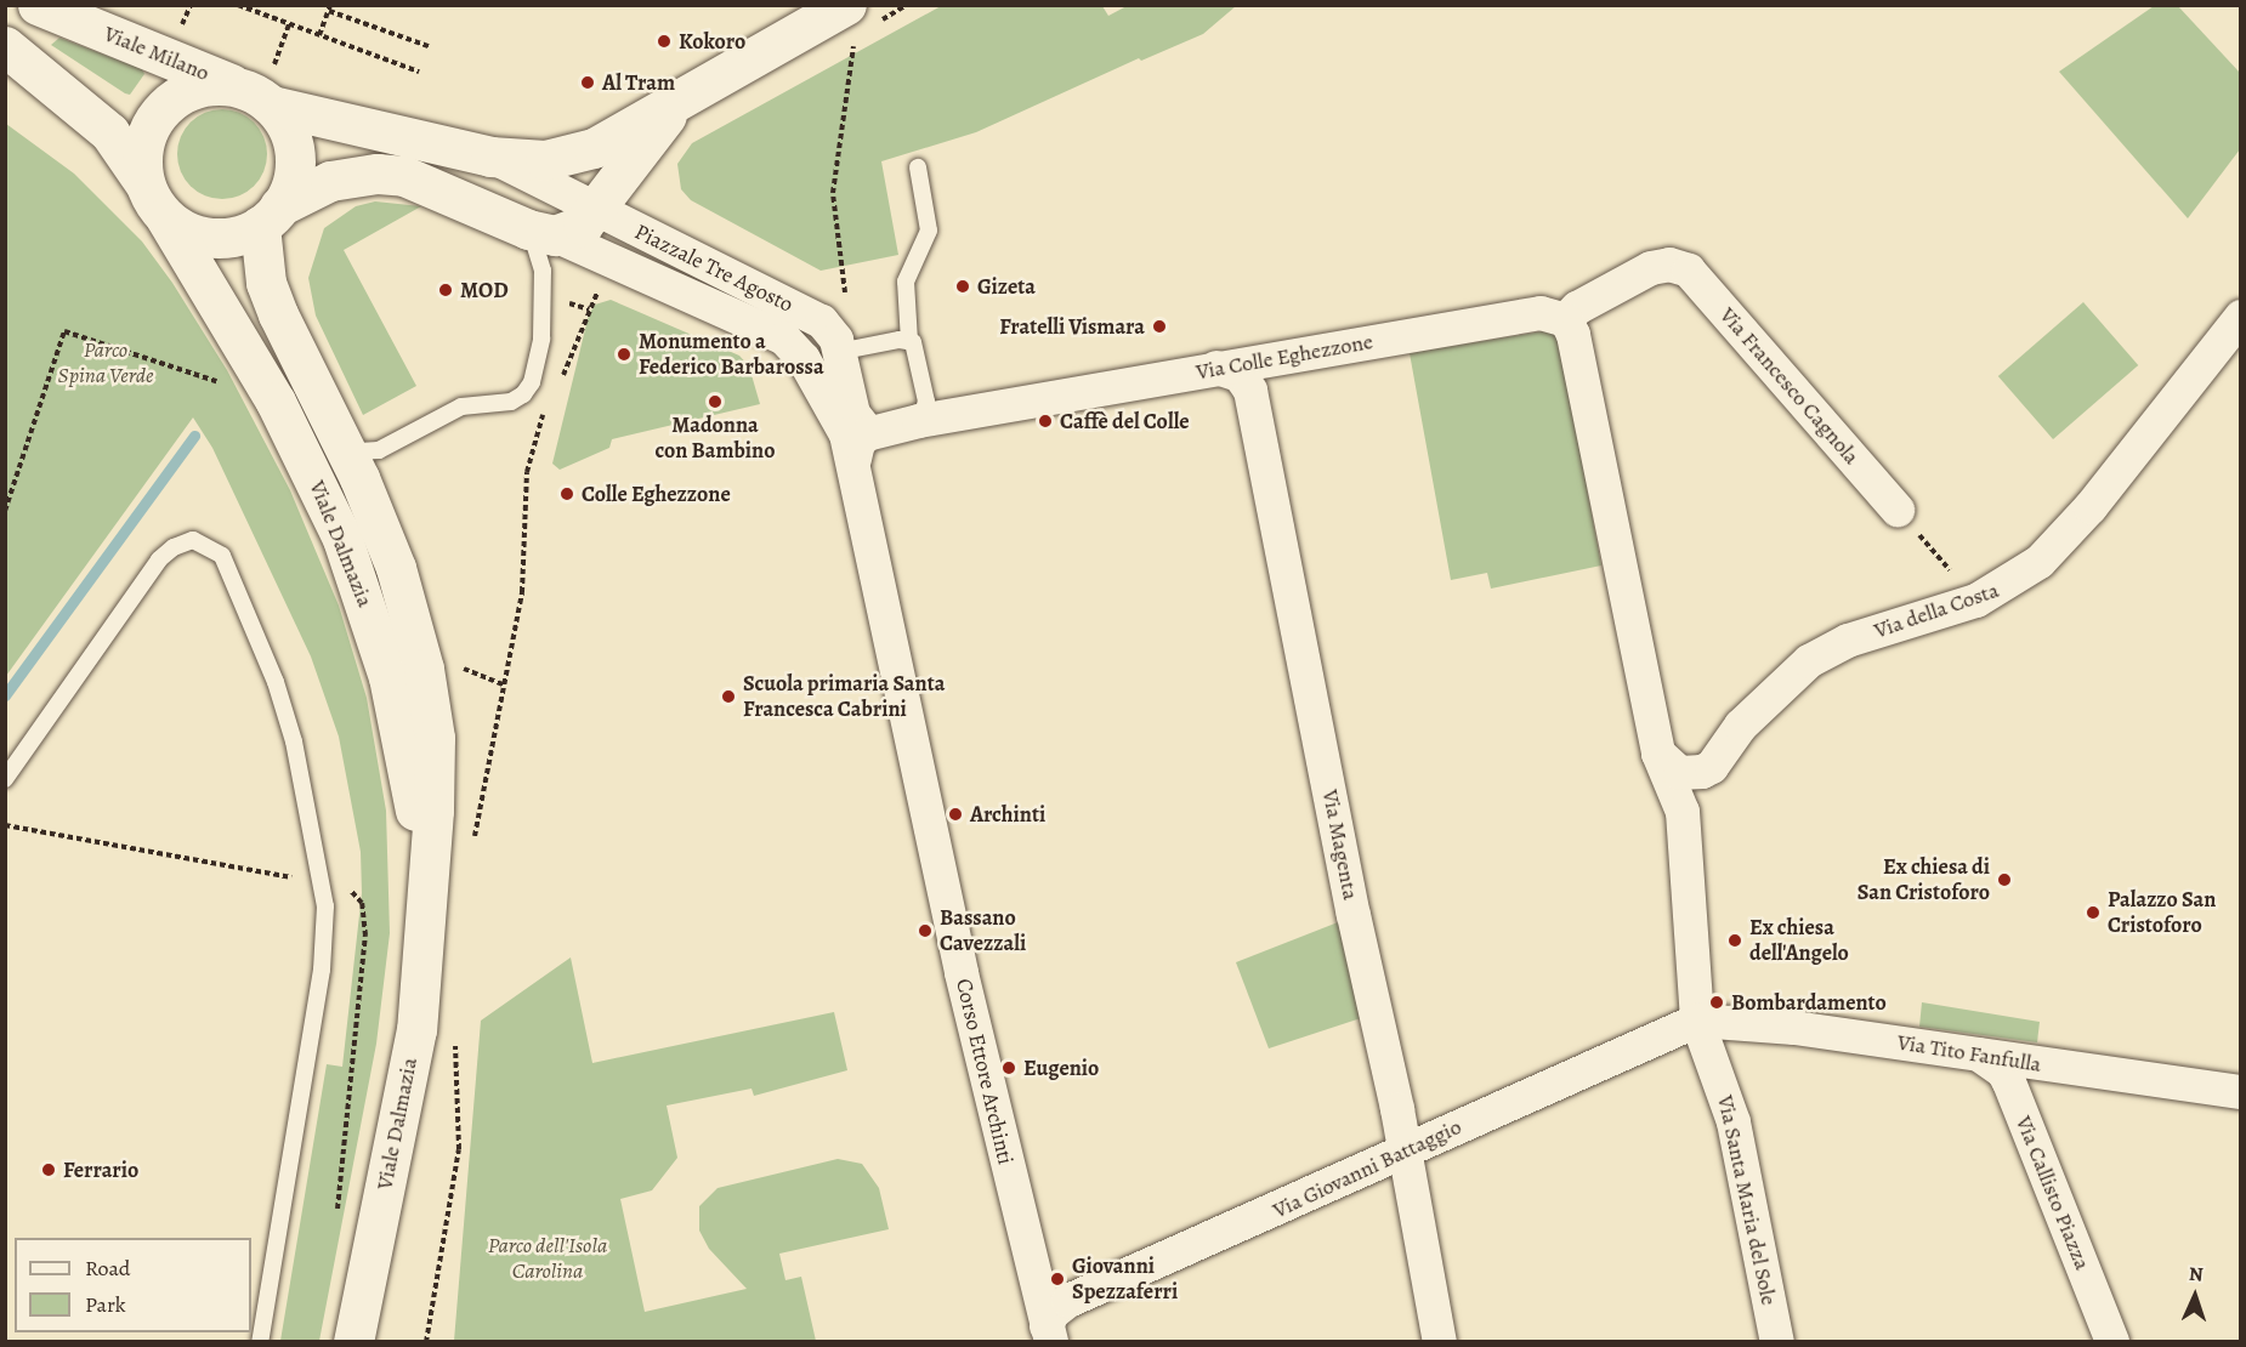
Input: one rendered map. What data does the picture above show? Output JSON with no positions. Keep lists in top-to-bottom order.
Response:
{
  "streets": {
    "street": [
      "Viale Milano",
      "Piazzale Tre Agosto",
      "Via Colle Eghezzone",
      "Via Francesco Cagnola",
      "Viale Dalmazia",
      "Via della Costa",
      "Via Magenta",
      "Via Tito Fanfulla",
      "Corso Ettore Archinti",
      "Via Giovanni Battaggio",
      "Via Callisto Piazza",
      "Via Santa Maria del Sole"
    ]
  },
  "crossings": [
    ["Viale Milano", "Viale Dalmazia"],
    ["Piazzale Tre Agosto", "Via Colle Eghezzone"],
    ["Piazzale Tre Agosto", "Corso Ettore Archinti"],
    ["Via Colle Eghezzone", "Via Francesco Cagnola"],
    ["Via Colle Eghezzone", "Via Magenta"],
    ["Via Colle Eghezzone", "Via Santa Maria del Sole"],
    ["Via Francesco Cagnola", "Via Santa Maria del Sole"],
    ["Via della Costa", "Via Santa Maria del Sole"],
    ["Via Magenta", "Via Giovanni Battaggio"],
    ["Via Tito Fanfulla", "Via Giovanni Battaggio"],
    ["Via Tito Fanfulla", "Via Callisto Piazza"],
    ["Via Tito Fanfulla", "Via Santa Maria del Sole"],
    ["Corso Ettore Archinti", "Via Giovanni Battaggio"],
    ["Via Giovanni Battaggio", "Via Santa Maria del Sole"]
  ],
  "parks": ["Parco Spina Verde", "Parco dell'Isola Carolina"],
  "places": [
    "Kokoro",
    "Al Tram",
    "Gizeta",
    "MOD",
    "Fratelli Vismara",
    "Monumento a Federico Barbarossa",
    "Madonna con Bambino",
    "Caffè del Colle",
    "Colle Eghezzone",
    "Scuola primaria Santa Francesca Cabrini",
    "Archinti",
    "Ex chiesa di San Cristoforo",
    "Palazzo San Cristoforo",
    "Bassano Cavezzali",
    "Ex chiesa dell'Angelo",
    "Bombardamento",
    "Eugenio",
    "Ferrario",
    "Giovanni Spezzaferri"
  ],
  "legend": ["Road", "Park"],
  "north": "top"
}
